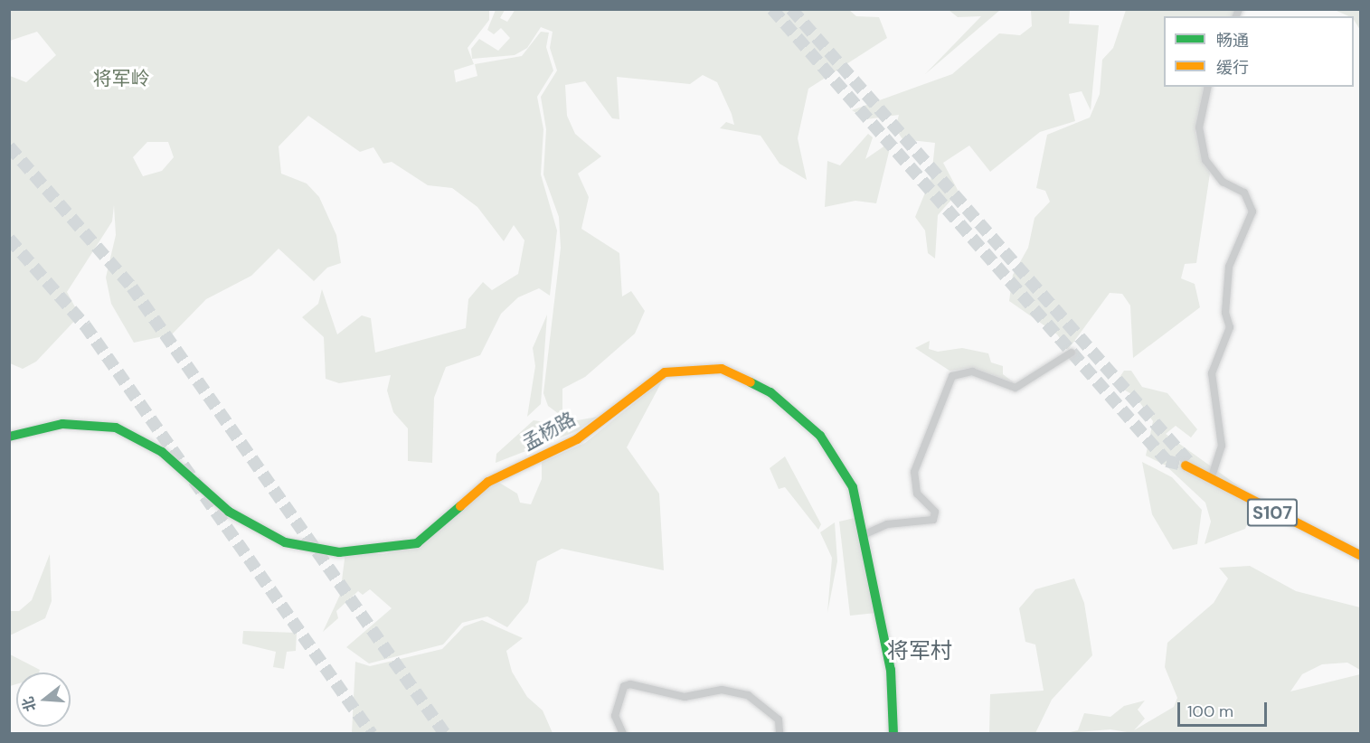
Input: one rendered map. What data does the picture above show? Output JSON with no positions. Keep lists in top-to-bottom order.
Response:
{
  "streets": {
    "main road": ["孟杨路", "S107"]
  },
  "districts": ["将军村"],
  "parks": ["将军岭"],
  "legend": ["畅通", "缓行"],
  "scale_bar": "100 m",
  "north": "left"
}
